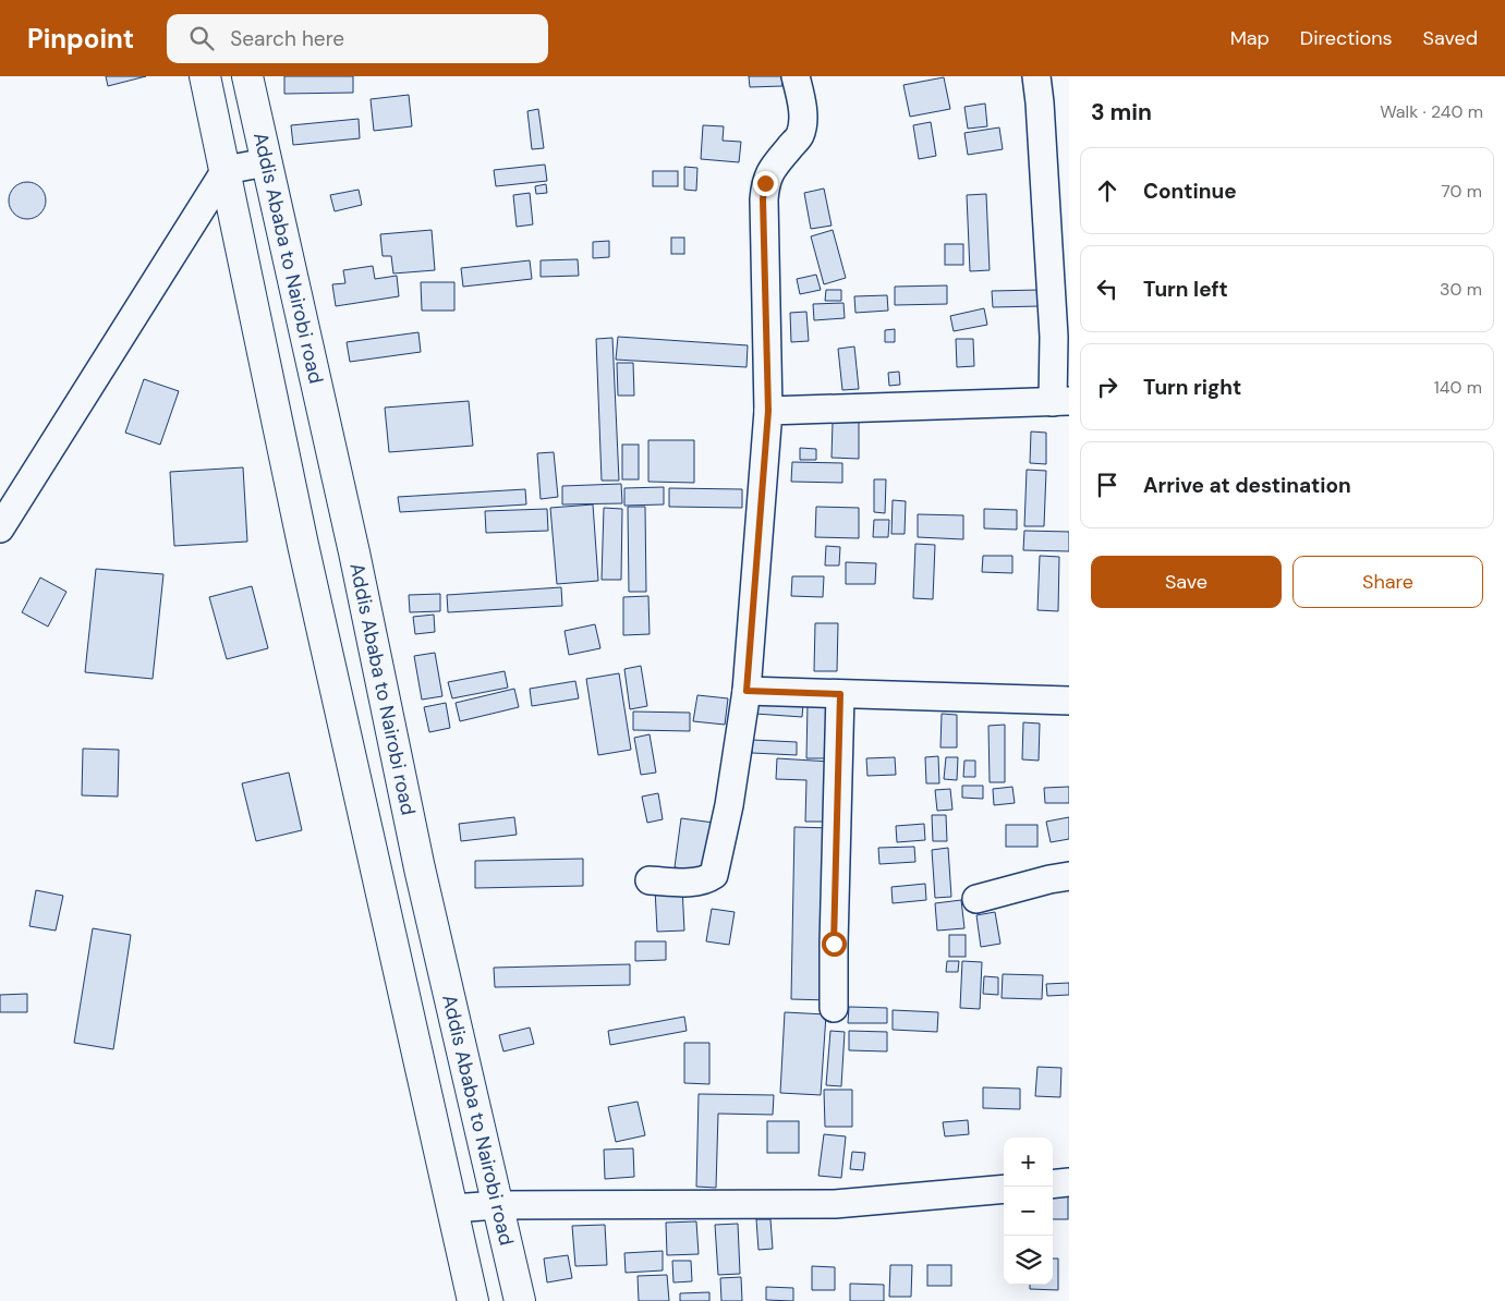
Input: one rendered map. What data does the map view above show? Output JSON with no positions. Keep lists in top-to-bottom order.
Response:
{
  "streets": {
    "highway": ["Addis Ababa to Nairobi road"]
  },
  "page": {
    "header": "Pinpoint",
    "search": "Search here",
    "nav": ["Map", "Directions", "Saved"],
    "heading": ["3 min", "Walk · 240 m"],
    "list": [
      ["Continue", "70 m"],
      ["Turn left", "30 m"],
      ["Turn right", "140 m"],
      "Arrive at destination"
    ],
    "buttons": ["Save", "Share"],
    "map_buttons": ["+", "−"]
  }
}
